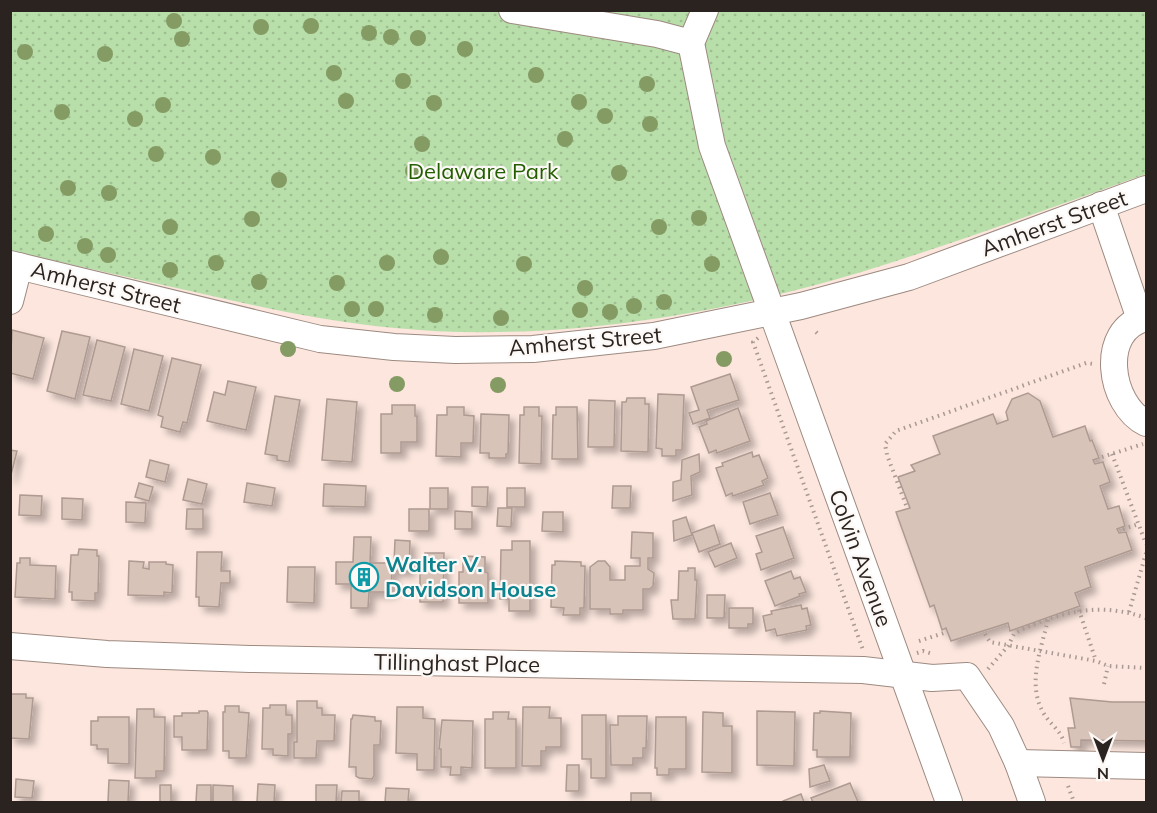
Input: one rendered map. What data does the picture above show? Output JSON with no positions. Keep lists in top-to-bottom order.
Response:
{
  "streets": {
    "street": ["Amherst Street", "Colvin Avenue", "Tillinghast Place"]
  },
  "crossings": [
    ["Amherst Street", "Colvin Avenue"],
    ["Colvin Avenue", "Tillinghast Place"]
  ],
  "parks": ["Delaware Park"],
  "places": {
    "building": ["Walter V. Davidson House"]
  },
  "north": "bottom"
}
